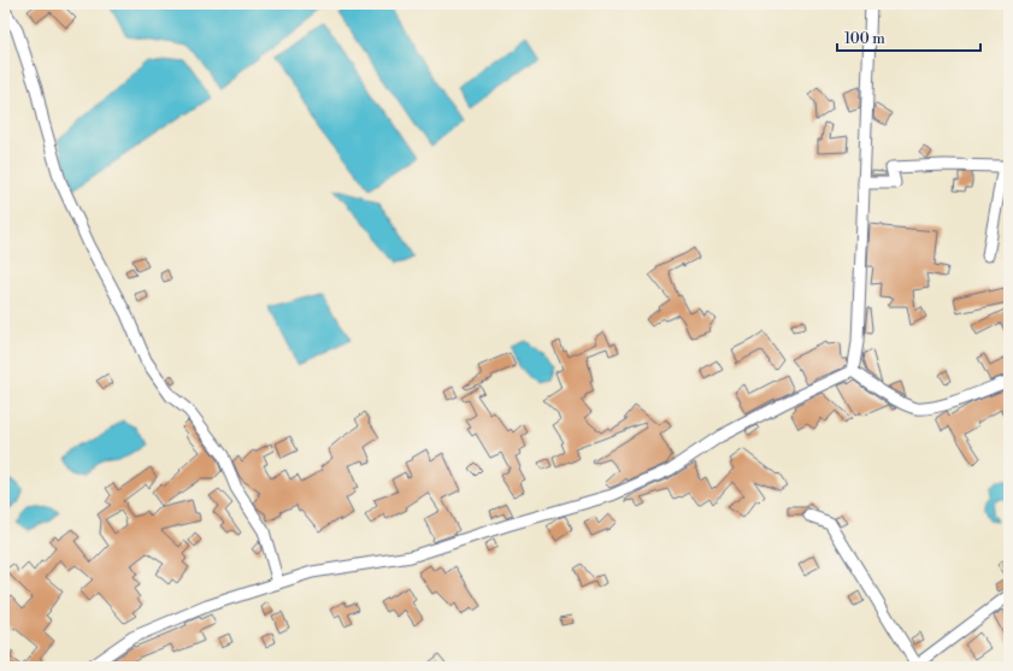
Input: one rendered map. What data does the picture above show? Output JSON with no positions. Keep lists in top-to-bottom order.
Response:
{
  "scale_bar": "100 m"
}
